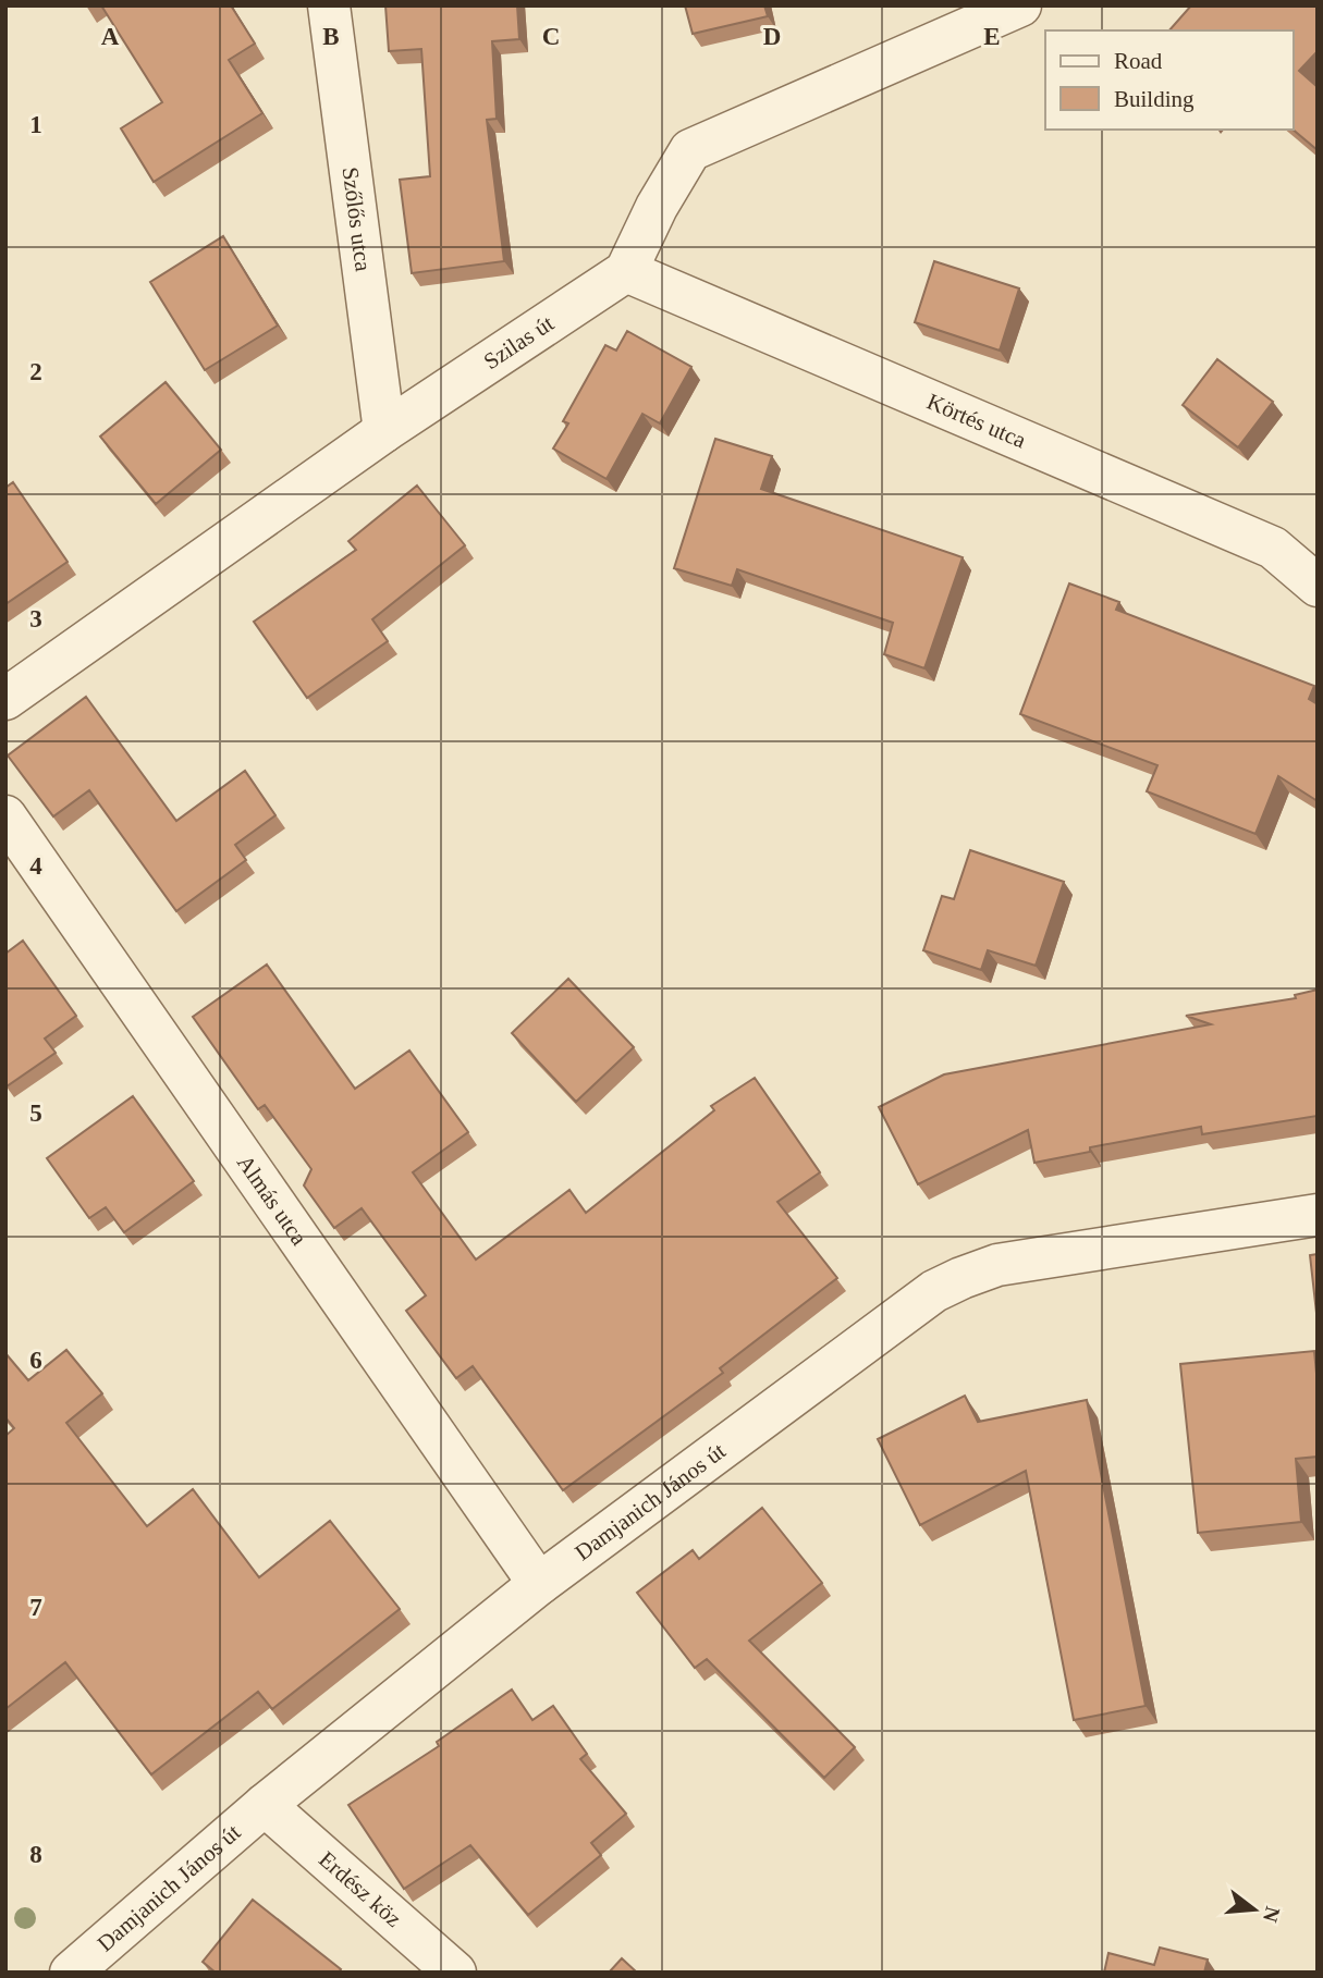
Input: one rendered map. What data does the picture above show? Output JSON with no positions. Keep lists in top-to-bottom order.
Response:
{
  "streets": {
    "street": [
      "Szőlős utca",
      "Szilas út",
      "Körtés utca",
      "Almás utca",
      "Damjanich János út",
      "Erdész köz"
    ]
  },
  "crossings": [
    ["Szőlős utca", "Szilas út"],
    ["Szilas út", "Körtés utca"],
    ["Almás utca", "Damjanich János út"],
    ["Damjanich János út", "Erdész köz"]
  ],
  "legend": ["Road", "Building"],
  "north": "right",
  "grid": {
    "columns": [
      "A",
      "B",
      "C",
      "D",
      "E"
    ],
    "rows": [
      "1",
      "2",
      "3",
      "4",
      "5",
      "6",
      "7",
      "8"
    ]
  }
}
